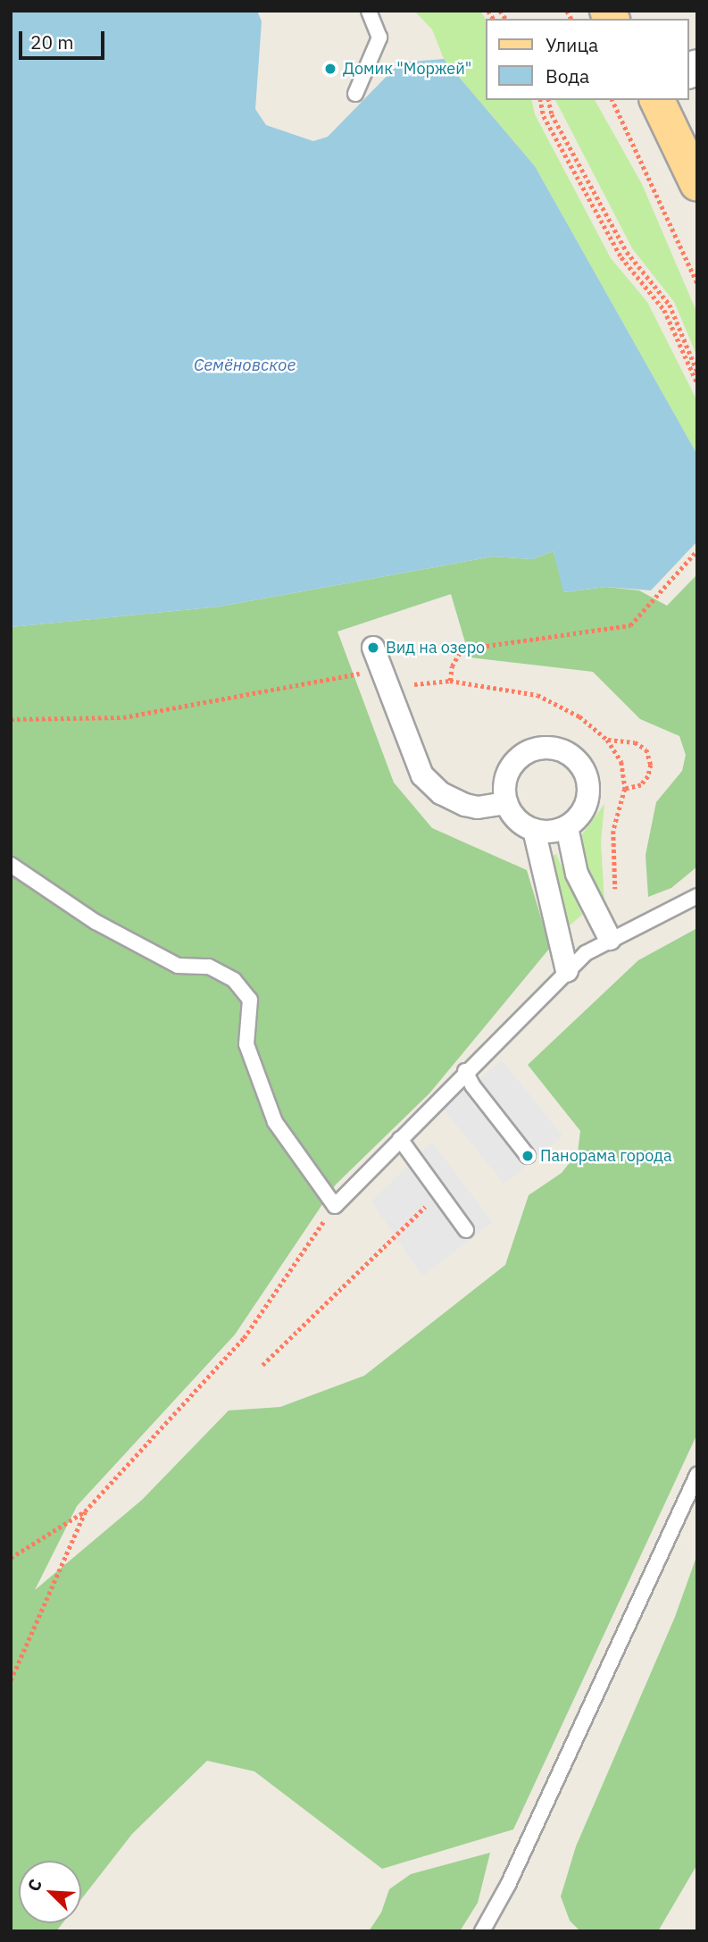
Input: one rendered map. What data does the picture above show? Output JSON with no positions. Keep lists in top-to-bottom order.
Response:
{
  "water": ["Семёновское"],
  "places": ["Домик \"Моржей\"", "Вид на озеро", "Панорама города"],
  "legend": ["Улица", "Вода"],
  "scale_bar": "20 m",
  "north": "top left"
}
